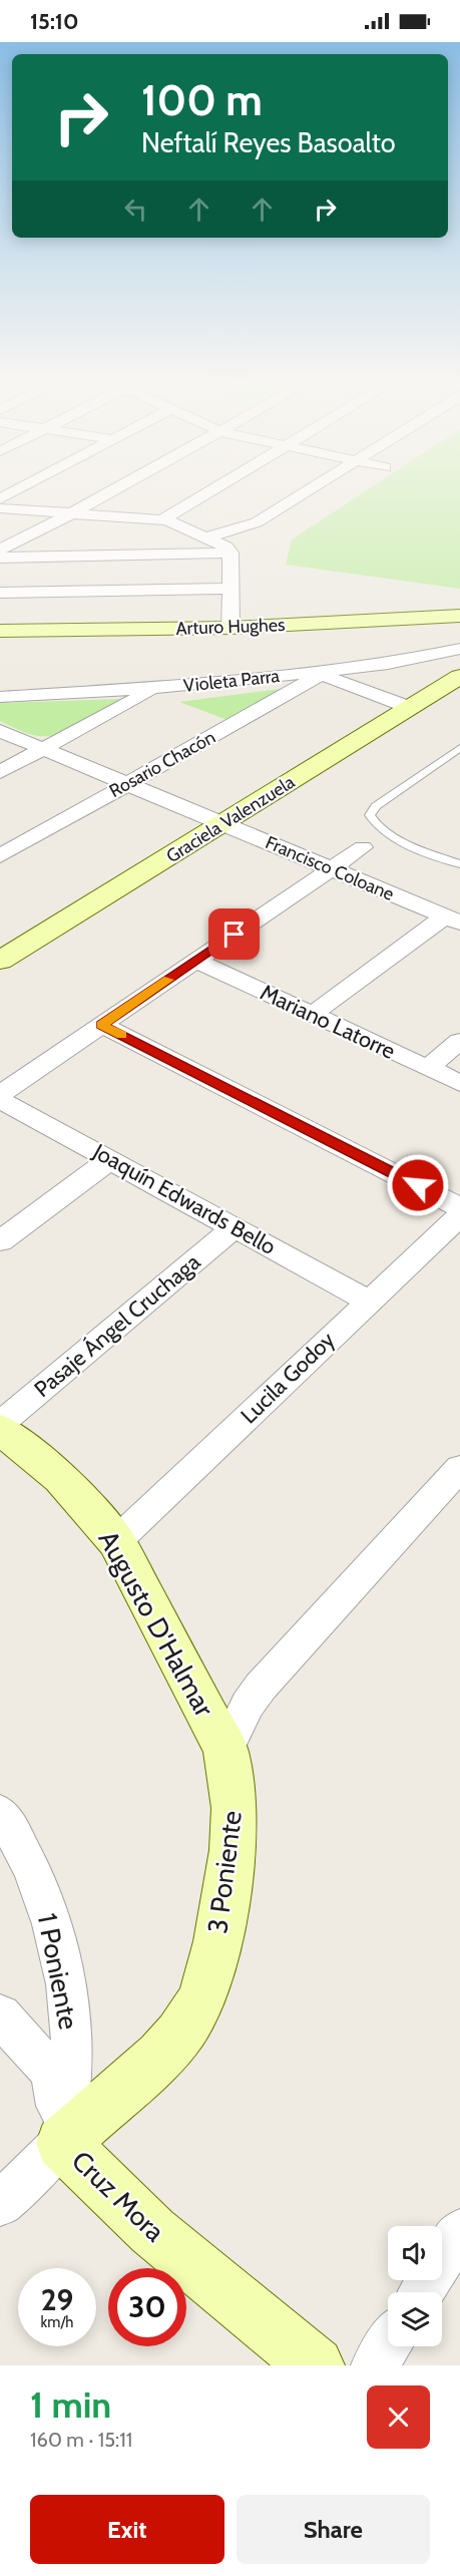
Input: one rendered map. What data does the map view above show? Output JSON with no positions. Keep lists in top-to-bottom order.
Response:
{
  "streets": {
    "street": [
      "Arturo Hughes",
      "Violeta Parra",
      "Rosario Chacón",
      "Graciela Valenzuela",
      "Francisco Coloane",
      "Mariano Latorre",
      "Joaquín Edwards Bello",
      "Pasaje Ángel Cruchaga",
      "Lucila Godoy",
      "Augusto D'Halmar",
      "3 Poniente",
      "1 Poniente",
      "Cruz Mora"
    ]
  },
  "crossings": [
    ["Violeta Parra", "Rosario Chacón"],
    ["Rosario Chacón", "Francisco Coloane"],
    ["Graciela Valenzuela", "Francisco Coloane"],
    ["Joaquín Edwards Bello", "Pasaje Ángel Cruchaga"],
    ["Joaquín Edwards Bello", "Lucila Godoy"],
    ["Lucila Godoy", "Augusto D'Halmar"],
    ["Augusto D'Halmar", "3 Poniente"],
    ["3 Poniente", "1 Poniente"],
    ["3 Poniente", "Cruz Mora"],
    ["1 Poniente", "Cruz Mora"]
  ],
  "page": {
    "status": "15:10",
    "turn": ["100 m", "Neftalí Reyes Basoalto"],
    "speed": "29 km/h",
    "limit": "30",
    "heading": ["1 min", "160 m · 15:11"],
    "buttons": ["Exit", "Share"]
  }
}
